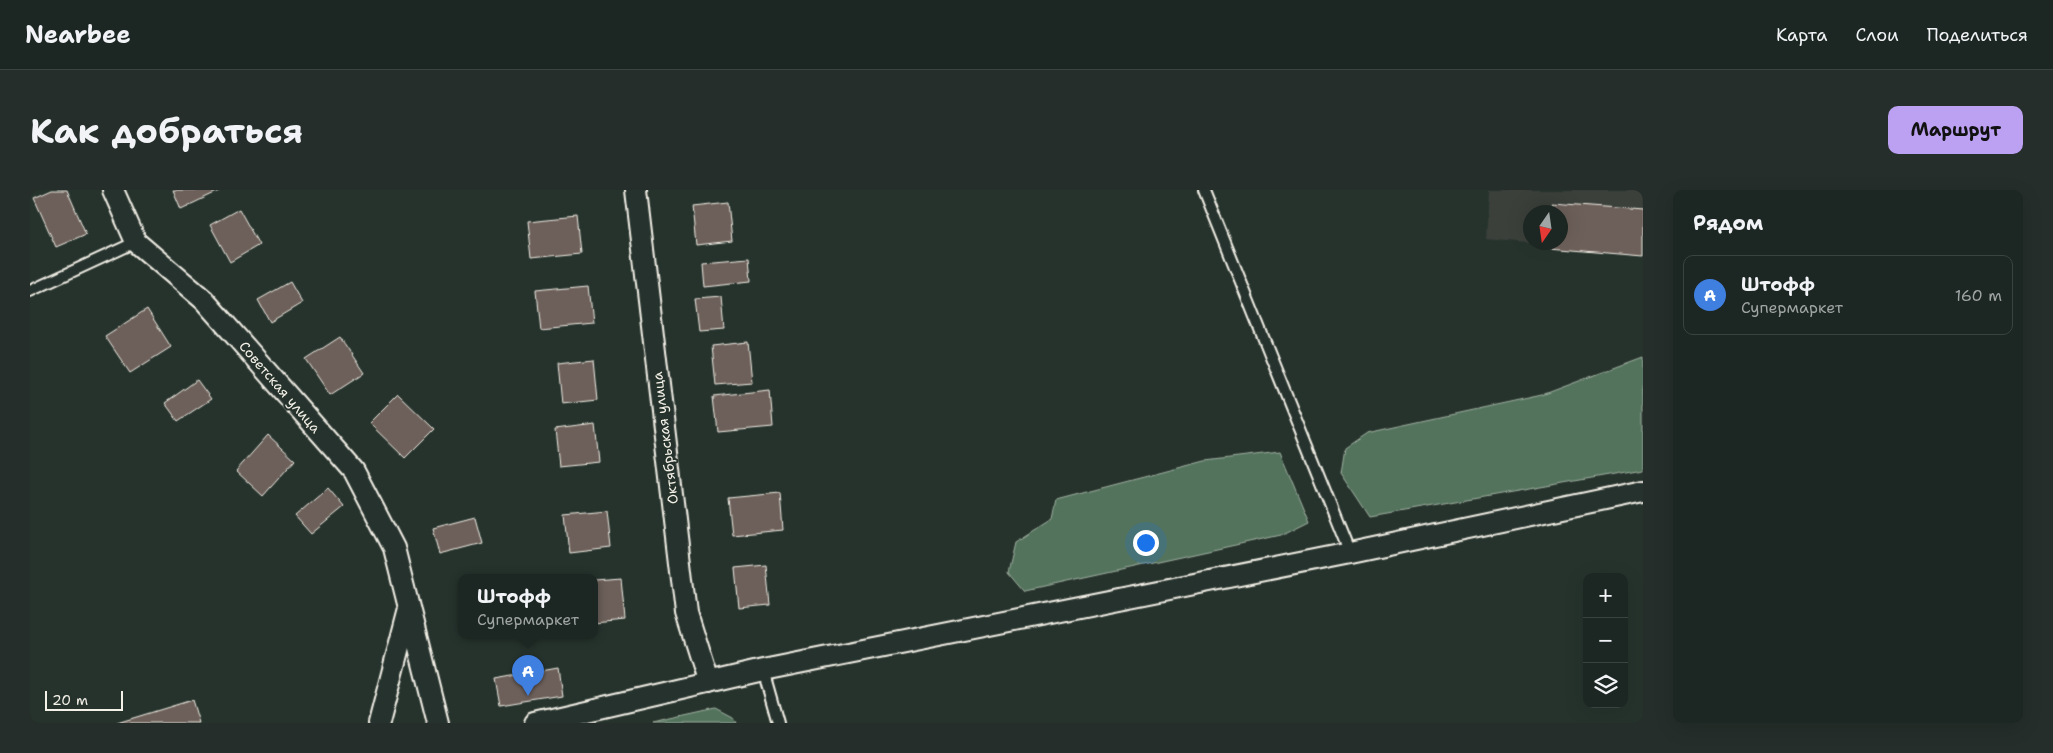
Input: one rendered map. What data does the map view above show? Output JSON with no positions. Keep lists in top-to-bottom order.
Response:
{
  "streets": {
    "street": ["Советская улица", "Октябрьская улица"]
  },
  "scale_bar": "20 m",
  "north": "bottom",
  "page": {
    "header": "Nearbee",
    "nav": ["Карта", "Слои", "Поделиться"],
    "buttons": "Маршрут",
    "title": "Как добраться",
    "heading": "Рядом",
    "list": [
      {
        "mark": "A",
        "name": "Штофф",
        "note": "Супермаркет",
        "value": "160 m"
      }
    ],
    "map_buttons": ["+", "−"],
    "popup": ["Штофф", "Супермаркет"],
    "pins": "A",
    "scale": "20 m"
  }
}
